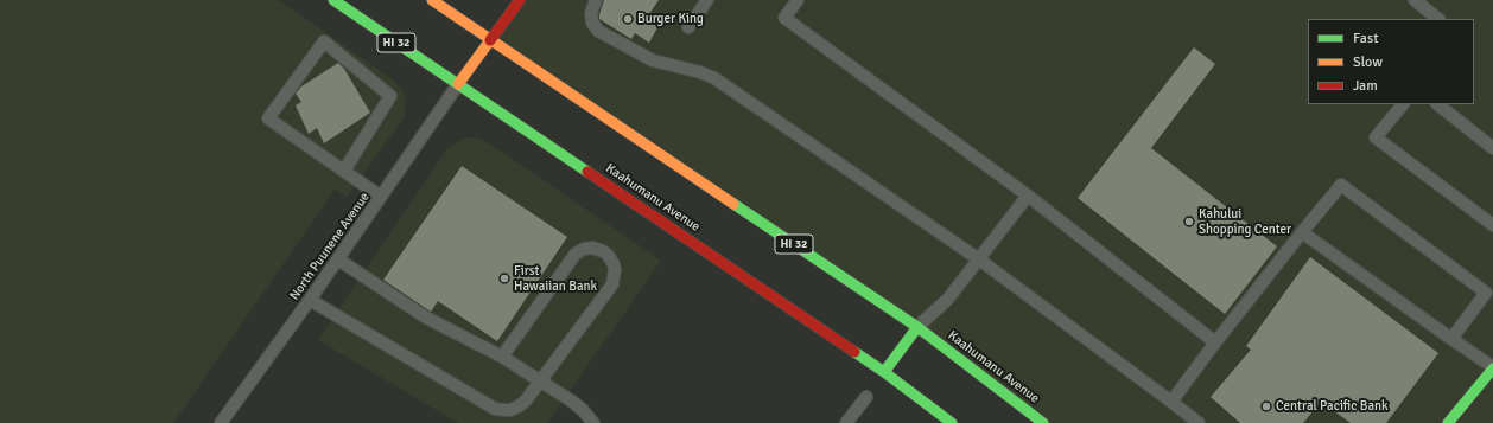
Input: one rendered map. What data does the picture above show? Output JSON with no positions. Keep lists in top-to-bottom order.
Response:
{
  "streets": {
    "main road": ["HI 32", "Kaahumanu Avenue"],
    "lane": ["North Puunene Avenue"]
  },
  "crossings": [
    ["Kaahumanu Avenue", "North Puunene Avenue"]
  ],
  "places": [
    "Burger King",
    "Kahului Shopping Center",
    "First Hawaiian Bank",
    "Central Pacific Bank"
  ],
  "legend": ["Fast", "Slow", "Jam"]
}
